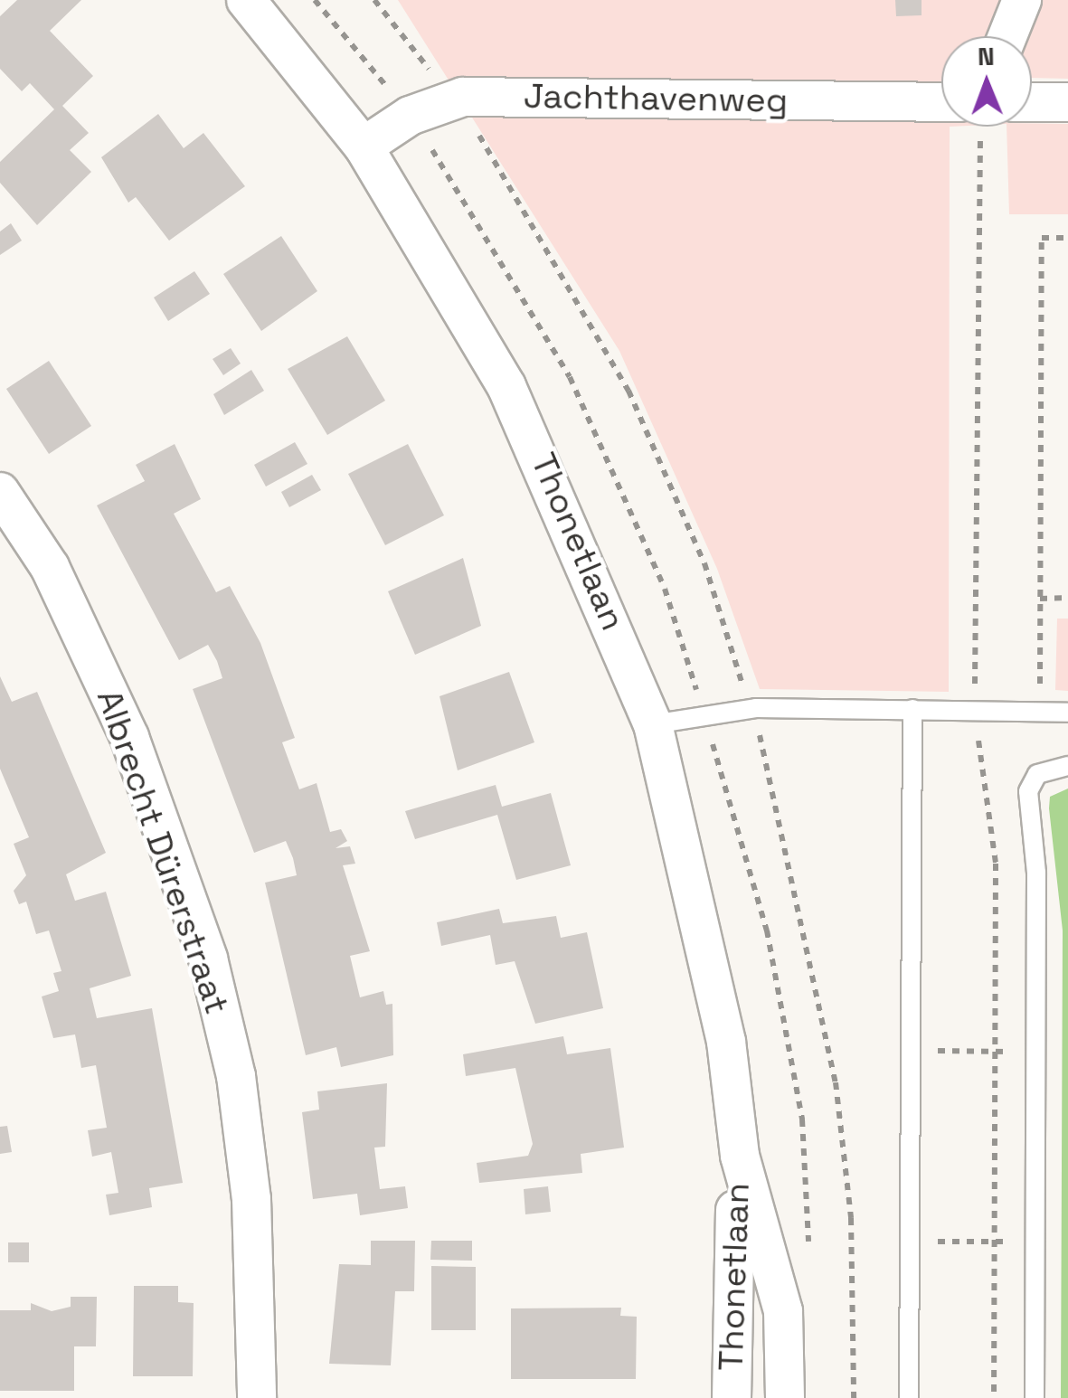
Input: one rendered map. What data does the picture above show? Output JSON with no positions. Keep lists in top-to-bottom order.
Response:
{
  "streets": {
    "street": ["Jachthavenweg", "Thonetlaan", "Albrecht Dürerstraat"]
  },
  "crossings": [
    ["Jachthavenweg", "Thonetlaan"]
  ],
  "north": "top"
}
